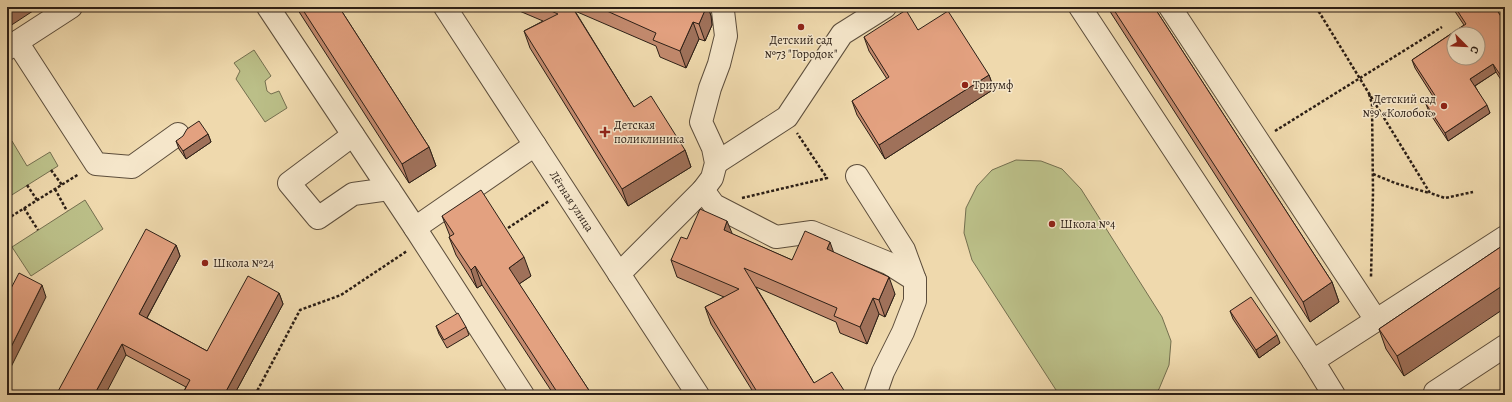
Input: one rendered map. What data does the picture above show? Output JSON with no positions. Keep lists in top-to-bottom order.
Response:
{
  "streets": {
    "street": ["Лётная улица"]
  },
  "places": {
    "other": [
      "Детский сад №73 \"Городок\"",
      "Триумф",
      "Детский сад №9 «Колобок»",
      "Школа №4",
      "Школа №24"
    ],
    "health": ["Детская поликлиника"]
  },
  "north": "bottom right"
}
